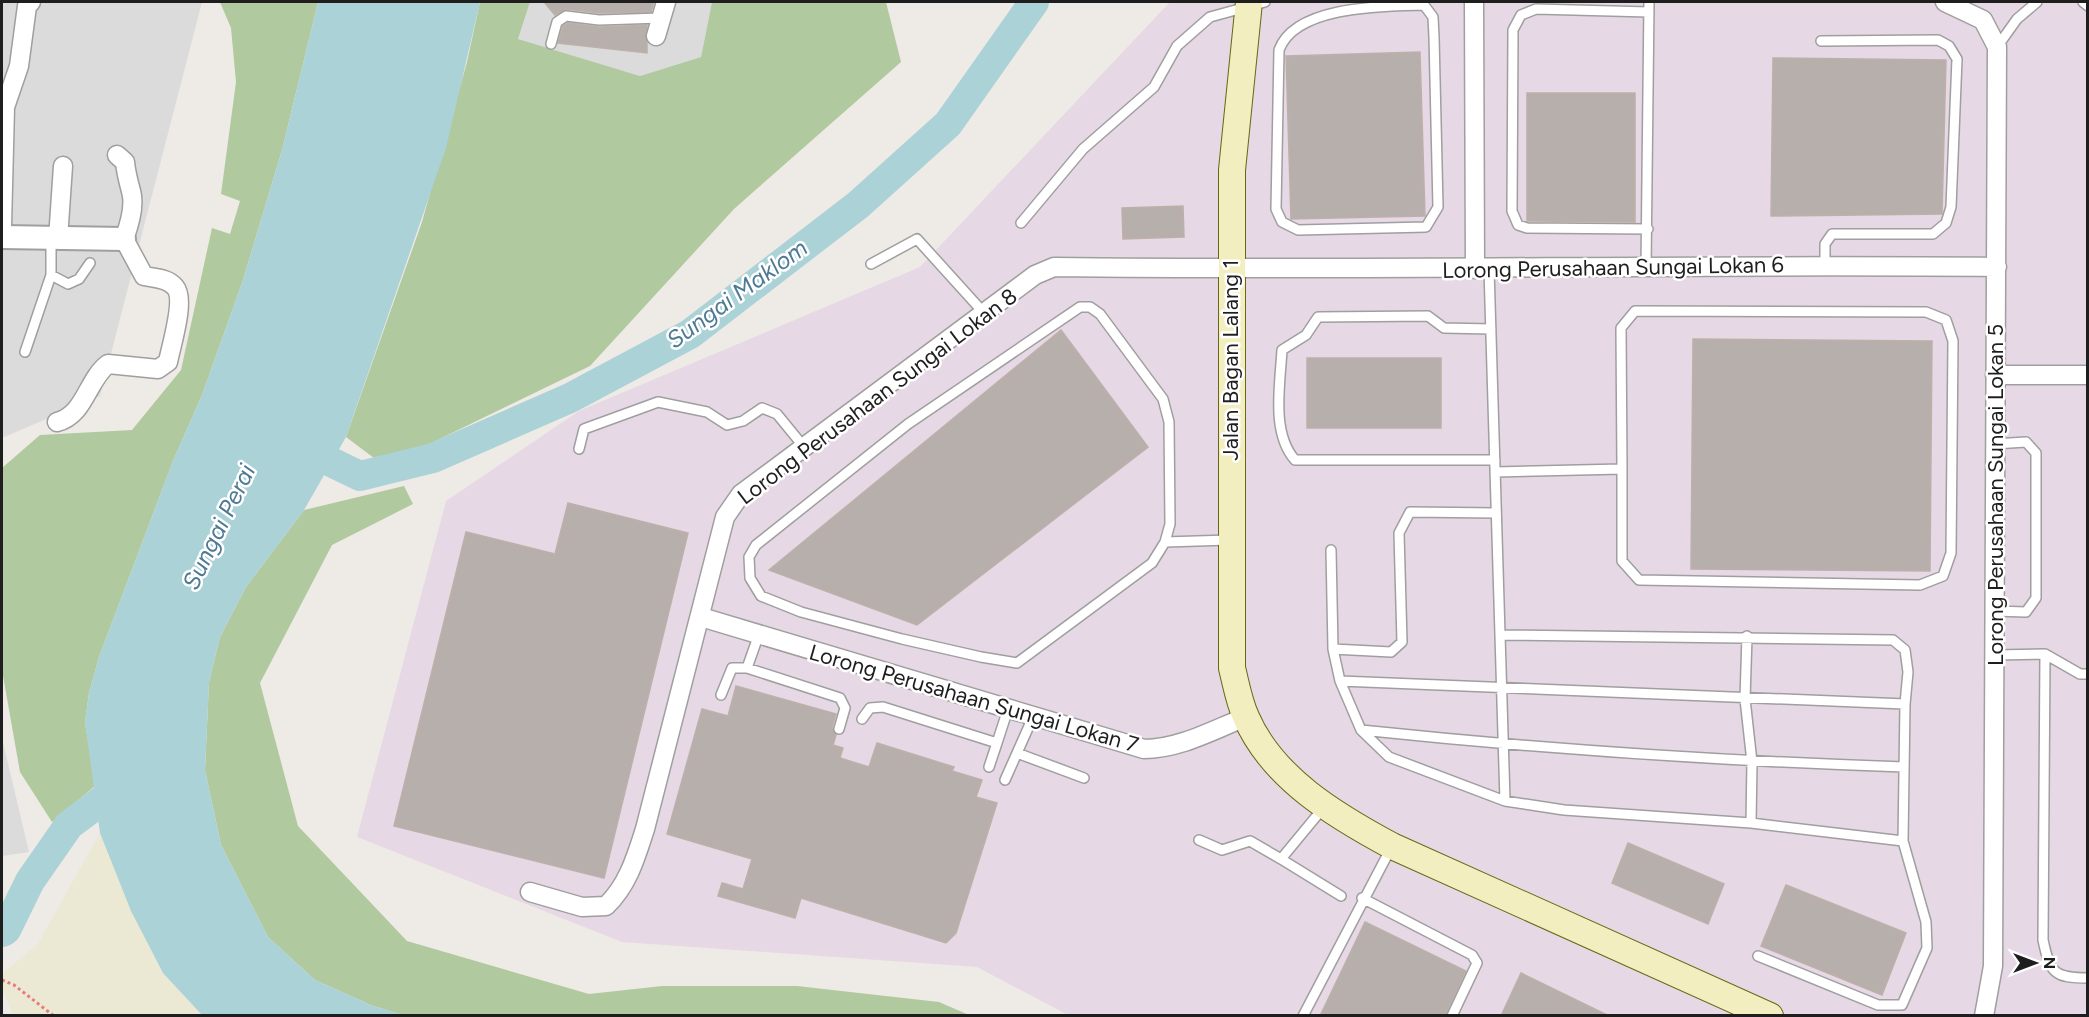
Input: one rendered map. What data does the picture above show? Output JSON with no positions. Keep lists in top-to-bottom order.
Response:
{
  "streets": {
    "main road": ["Jalan Bagan Lalang 1"],
    "street": [
      "Lorong Perusahaan Sungai Lokan 6",
      "Lorong Perusahaan Sungai Lokan 8",
      "Lorong Perusahaan Sungai Lokan 5",
      "Lorong Perusahaan Sungai Lokan 7"
    ]
  },
  "crossings": [
    ["Lorong Perusahaan Sungai Lokan 6", "Jalan Bagan Lalang 1"],
    ["Lorong Perusahaan Sungai Lokan 6", "Lorong Perusahaan Sungai Lokan 8"],
    ["Lorong Perusahaan Sungai Lokan 6", "Lorong Perusahaan Sungai Lokan 5"],
    ["Jalan Bagan Lalang 1", "Lorong Perusahaan Sungai Lokan 8"],
    ["Jalan Bagan Lalang 1", "Lorong Perusahaan Sungai Lokan 7"],
    ["Lorong Perusahaan Sungai Lokan 8", "Lorong Perusahaan Sungai Lokan 7"]
  ],
  "water": ["Sungai Maklom", "Sungai Perai"],
  "north": "right"
}
